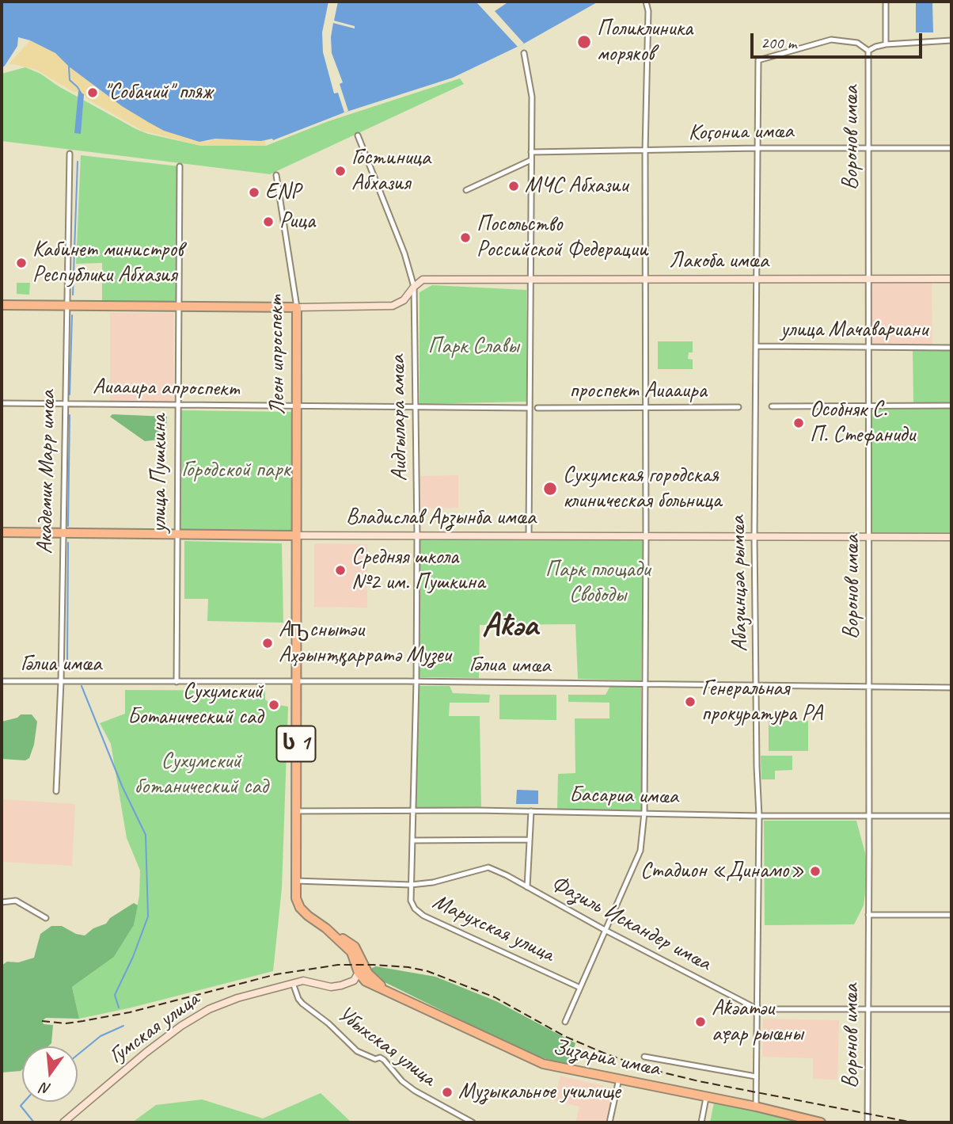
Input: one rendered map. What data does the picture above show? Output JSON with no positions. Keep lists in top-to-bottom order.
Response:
{
  "streets": {
    "highway": ["Леон ипроспект", "ს 1", "Ӡиӡариа имҩа"],
    "main road": ["Лакоба имҩа", "Владислав Арӡынба имҩа", "Гумская улица"],
    "street": [
      "Коӷониа имҩа",
      "Воронов имҩа",
      "улица Мачавариани",
      "Аиааира апроспект",
      "проспект Аиааира",
      "Аидгылара амҩа",
      "Академик Марр имҩа",
      "улица Пушкина",
      "Абазинцәа рымҩа",
      "Гәлиа имҩа",
      "Басариа имҩа",
      "Фазиль Искандер имҩа",
      "Марухская улица",
      "Убыхская улица"
    ]
  },
  "crossings": [
    ["Коӷониа имҩа", "Воронов имҩа"],
    ["Коӷониа имҩа", "Абазинцәа рымҩа"],
    ["Воронов имҩа", "Лакоба имҩа"],
    ["Воронов имҩа", "улица Мачавариани"],
    ["Воронов имҩа", "Владислав Арӡынба имҩа"],
    ["Воронов имҩа", "Абазинцәа рымҩа"],
    ["Воронов имҩа", "Гәлиа имҩа"],
    ["Воронов имҩа", "Басариа имҩа"],
    ["Воронов имҩа", "Фазиль Искандер имҩа"],
    ["Лакоба имҩа", "Леон ипроспект"],
    ["Лакоба имҩа", "Аидгылара амҩа"],
    ["Лакоба имҩа", "Абазинцәа рымҩа"],
    ["улица Мачавариани", "Абазинцәа рымҩа"],
    ["Леон ипроспект", "Аиааира апроспект"],
    ["Леон ипроспект", "Владислав Арӡынба имҩа"],
    ["Леон ипроспект", "ს 1"],
    ["Аиааира апроспект", "Аидгылара амҩа"],
    ["Аиааира апроспект", "Академик Марр имҩа"],
    ["Аиааира апроспект", "улица Пушкина"],
    ["Аидгылара амҩа", "Владислав Арӡынба имҩа"],
    ["Аидгылара амҩа", "Гәлиа имҩа"],
    ["Аидгылара амҩа", "Басариа имҩа"],
    ["Аидгылара амҩа", "Марухская улица"],
    ["Академик Марр имҩа", "Гәлиа имҩа"],
    ["улица Пушкина", "Гәлиа имҩа"],
    ["Владислав Арӡынба имҩа", "Абазинцәа рымҩа"],
    ["Владислав Арӡынба имҩа", "ს 1"],
    ["Абазинцәа рымҩа", "Гәлиа имҩа"],
    ["Абазинцәа рымҩа", "Басариа имҩа"],
    ["Абазинцәа рымҩа", "Фазиль Искандер имҩа"],
    ["Абазинцәа рымҩа", "Ӡиӡариа имҩа"],
    ["Гәлиа имҩа", "ს 1"],
    ["ს 1", "Басариа имҩа"],
    ["ს 1", "Фазиль Искандер имҩа"],
    ["ს 1", "Гумская улица"],
    ["ს 1", "Ӡиӡариа имҩа"],
    ["Фазиль Искандер имҩа", "Марухская улица"],
    ["Гумская улица", "Убыхская улица"]
  ],
  "districts": ["Аҟəа"],
  "parks": [
    "Парк Славы",
    "Городской парк",
    "Парк площади Свободы",
    "Сухумский ботанический сад"
  ],
  "places": [
    "Поликлиника моряков",
    "\"Собачий\" пляж",
    "Гостиница Абхазия",
    "МЧС Абхазии",
    "ENP",
    "Рица",
    "Посольство Российской Федерации",
    "Кабинет министров Республики Абхазия",
    "Особняк С. П. Стефаниди",
    "Сухумская городская клиническая больница",
    "Средняя школа №2 им. Пушкина",
    "Аҧснытәи Аҳәынҭқарратә Музеи",
    "Генеральная прокуратура РА",
    "Сухумский Ботанический сад",
    "Cтадион «Динамо»",
    "Аҟәатәи аҿар рыҩны",
    "Музыкальное училище"
  ],
  "scale_bar": "200 m",
  "north": "bottom"
}
